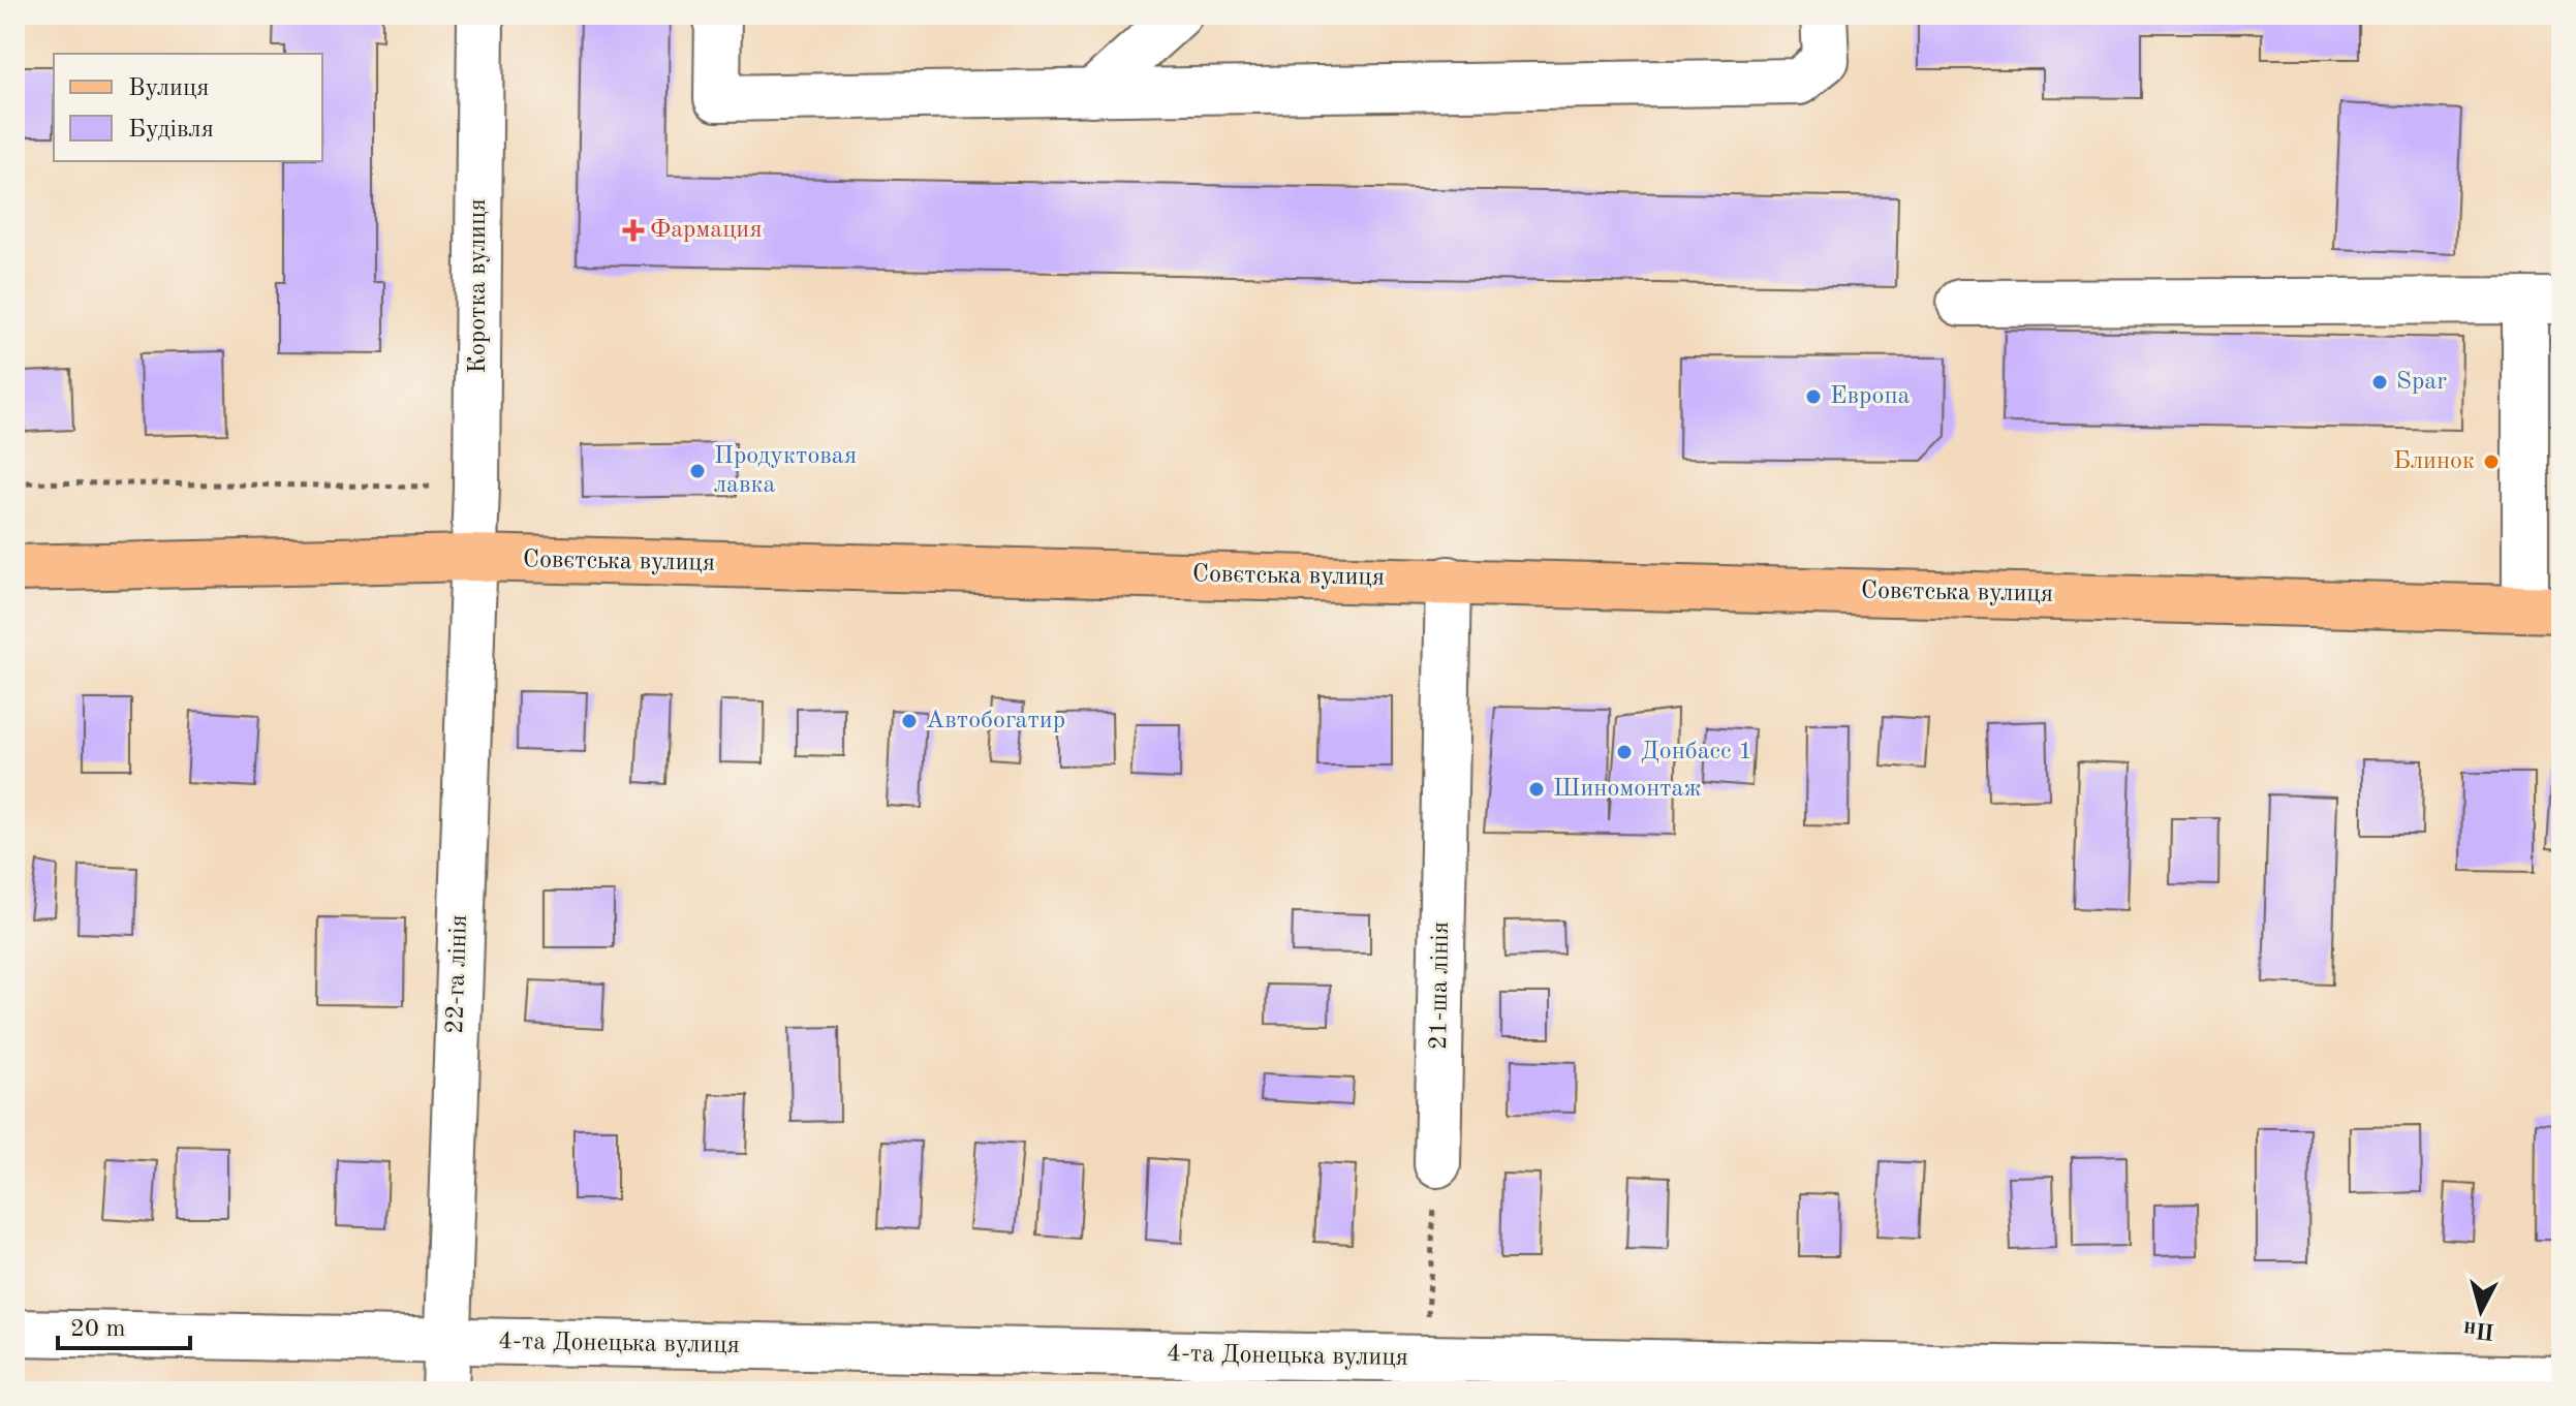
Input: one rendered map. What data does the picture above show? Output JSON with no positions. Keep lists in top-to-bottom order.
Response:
{
  "streets": {
    "main road": ["Совєтська вулиця"],
    "street": [
      "Коротка вулиця",
      "22-га лінія",
      "21-ша лінія",
      "4-та Донецька вулиця"
    ]
  },
  "crossings": [
    ["Коротка вулиця", "Совєтська вулиця"],
    ["Коротка вулиця", "22-га лінія"],
    ["Совєтська вулиця", "22-га лінія"],
    ["Совєтська вулиця", "21-ша лінія"],
    ["22-га лінія", "4-та Донецька вулиця"]
  ],
  "places": {
    "health": ["Фармация"],
    "other": [
      "Spar",
      "Европа",
      "Блинок",
      "Продуктовая лавка",
      "Автобогатир",
      "Донбасс 1",
      "Шиномонтаж"
    ]
  },
  "legend": ["Вулиця", "Будівля"],
  "scale_bar": "20 m",
  "north": "bottom"
}
